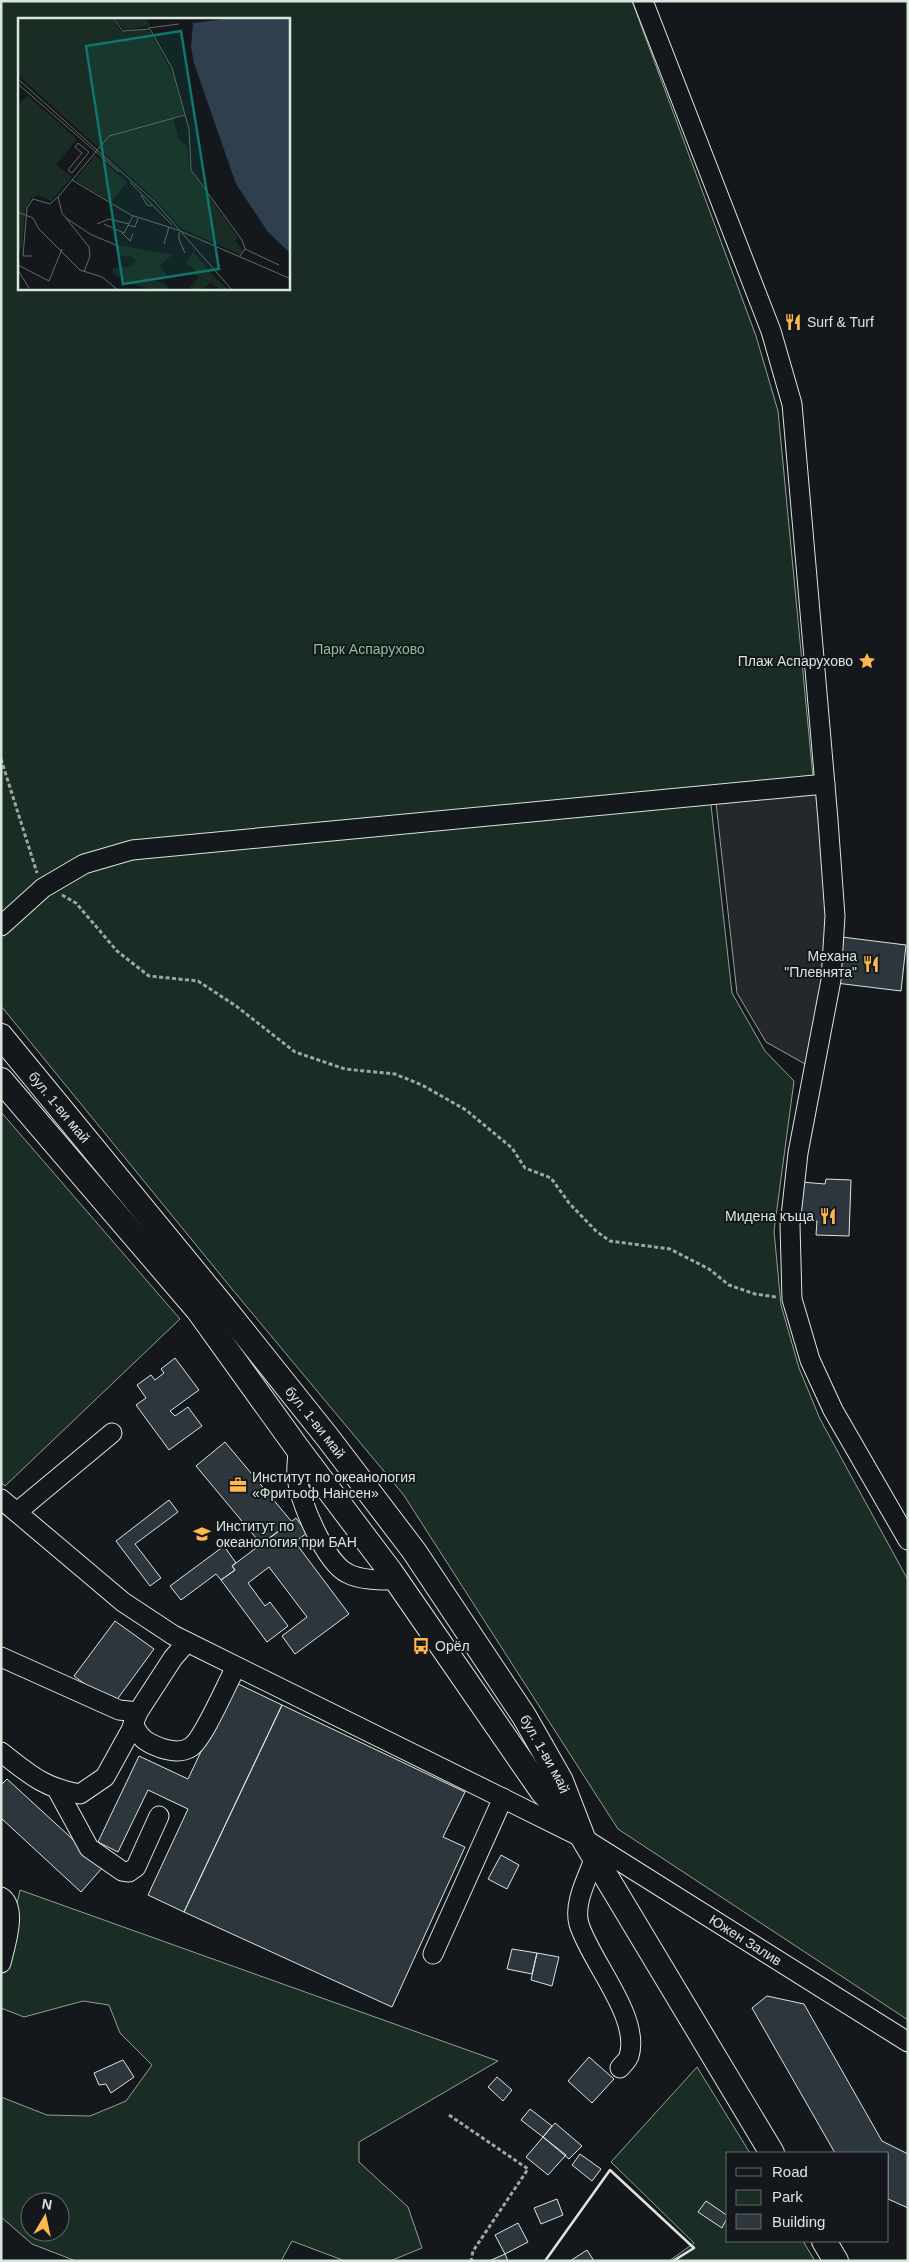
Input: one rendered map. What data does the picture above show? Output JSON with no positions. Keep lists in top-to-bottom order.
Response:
{
  "streets": {
    "main road": ["бул. 1-ви май"],
    "street": ["Южен Залив"]
  },
  "crossings": [
    ["бул. 1-ви май", "Южен Залив"]
  ],
  "parks": ["Парк Аспарухово"],
  "places": {
    "restaurant": ["Surf & Turf", "Механа \"Плевнята\"", "Мидена къща"],
    "place": ["Плаж Аспарухово"],
    "office": ["Институт по океанология «Фритьоф Нансен»"],
    "school or university": ["Институт по океанология при БАН"],
    "bus stop": ["Орёл"]
  },
  "legend": ["Road", "Park", "Building"],
  "north": "top"
}
